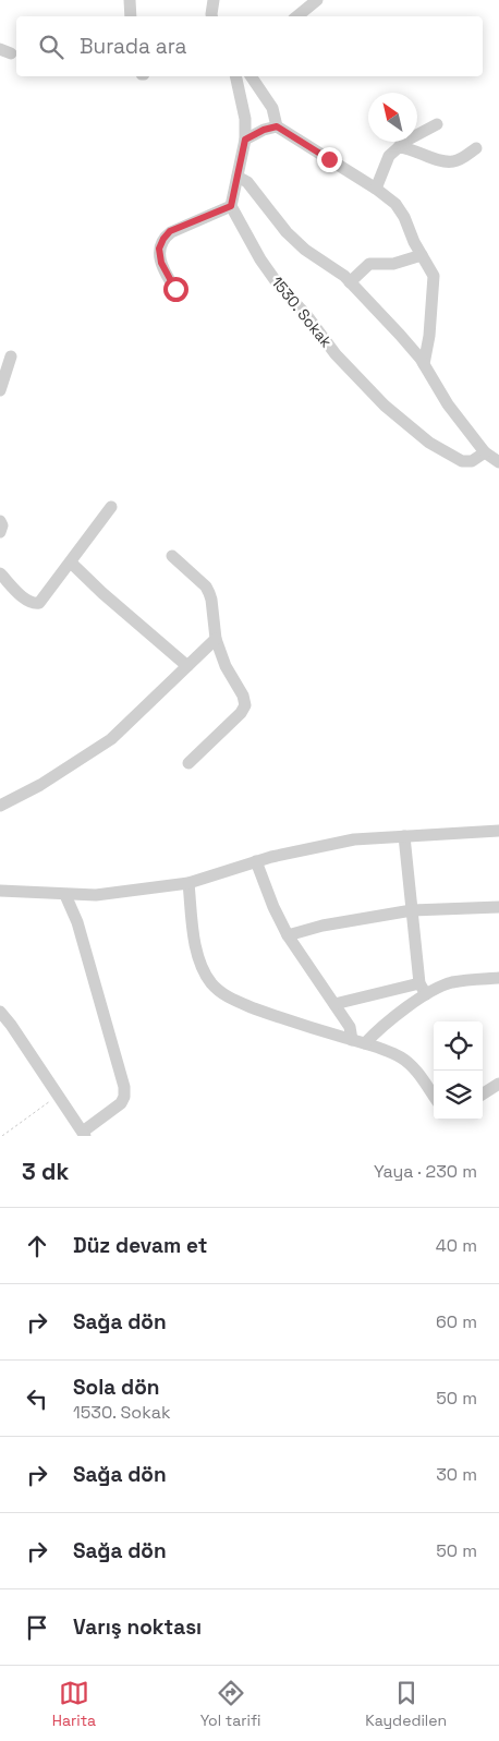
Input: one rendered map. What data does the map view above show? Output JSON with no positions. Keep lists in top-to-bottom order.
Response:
{
  "streets": {
    "street": ["1530. Sokak"]
  },
  "north": "top left",
  "page": {
    "search": "Burada ara",
    "heading": ["3 dk", "Yaya · 230 m"],
    "list": [
      ["Düz devam et", "40 m"],
      ["Sağa dön", "60 m"],
      ["Sola dön", "1530. Sokak", "50 m"],
      ["Sağa dön", "30 m"],
      ["Sağa dön", "50 m"],
      "Varış noktası"
    ],
    "nav": ["Harita", "Yol tarifi", "Kaydedilen"]
  }
}
